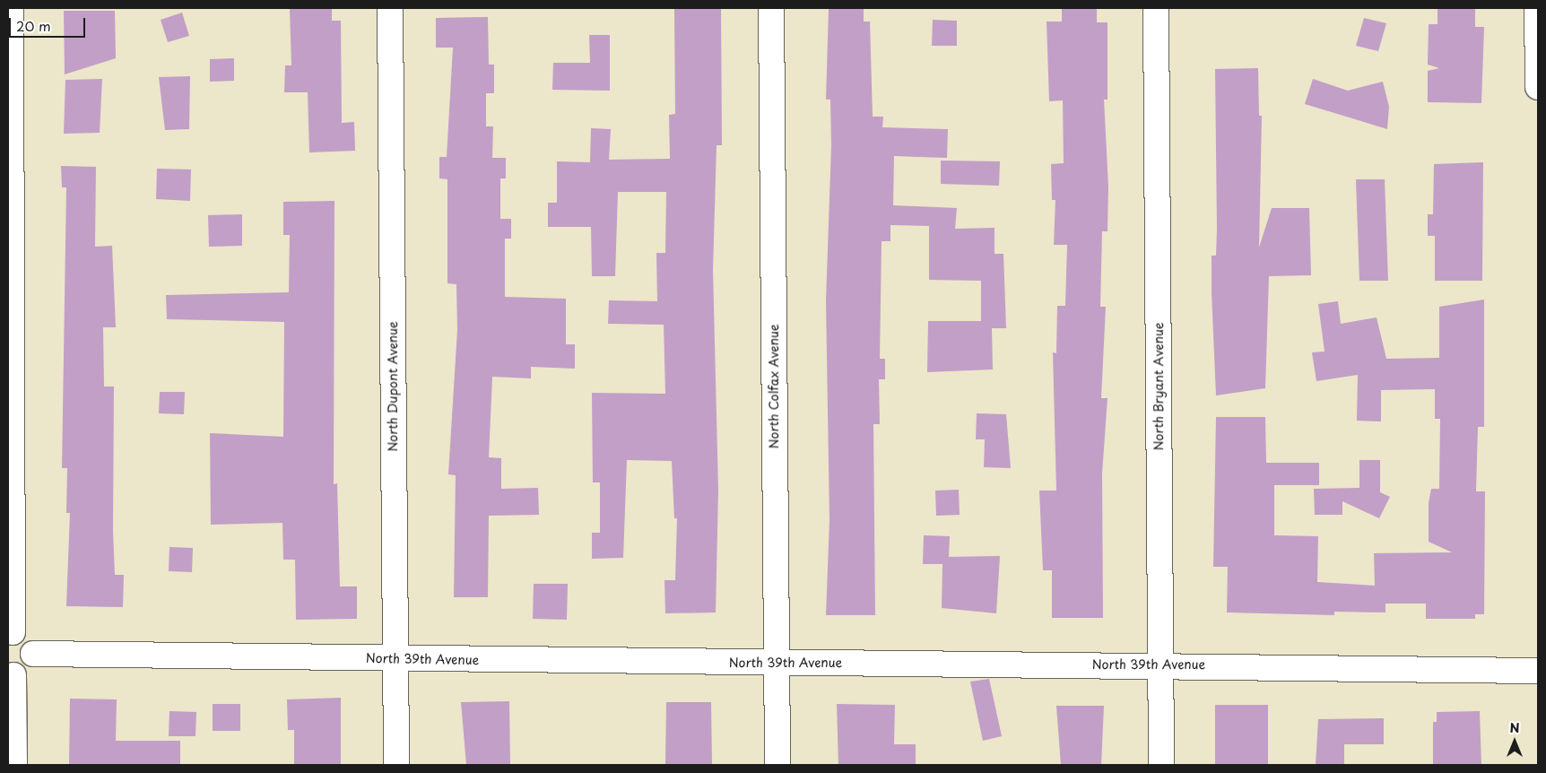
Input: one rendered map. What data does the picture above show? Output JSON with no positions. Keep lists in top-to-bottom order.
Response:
{
  "streets": {
    "street": [
      "North Dupont Avenue",
      "North Colfax Avenue",
      "North Bryant Avenue",
      "North 39th Avenue"
    ]
  },
  "crossings": [
    ["North Dupont Avenue", "North 39th Avenue"],
    ["North Colfax Avenue", "North 39th Avenue"],
    ["North Bryant Avenue", "North 39th Avenue"]
  ],
  "scale_bar": "20 m",
  "north": "top"
}
